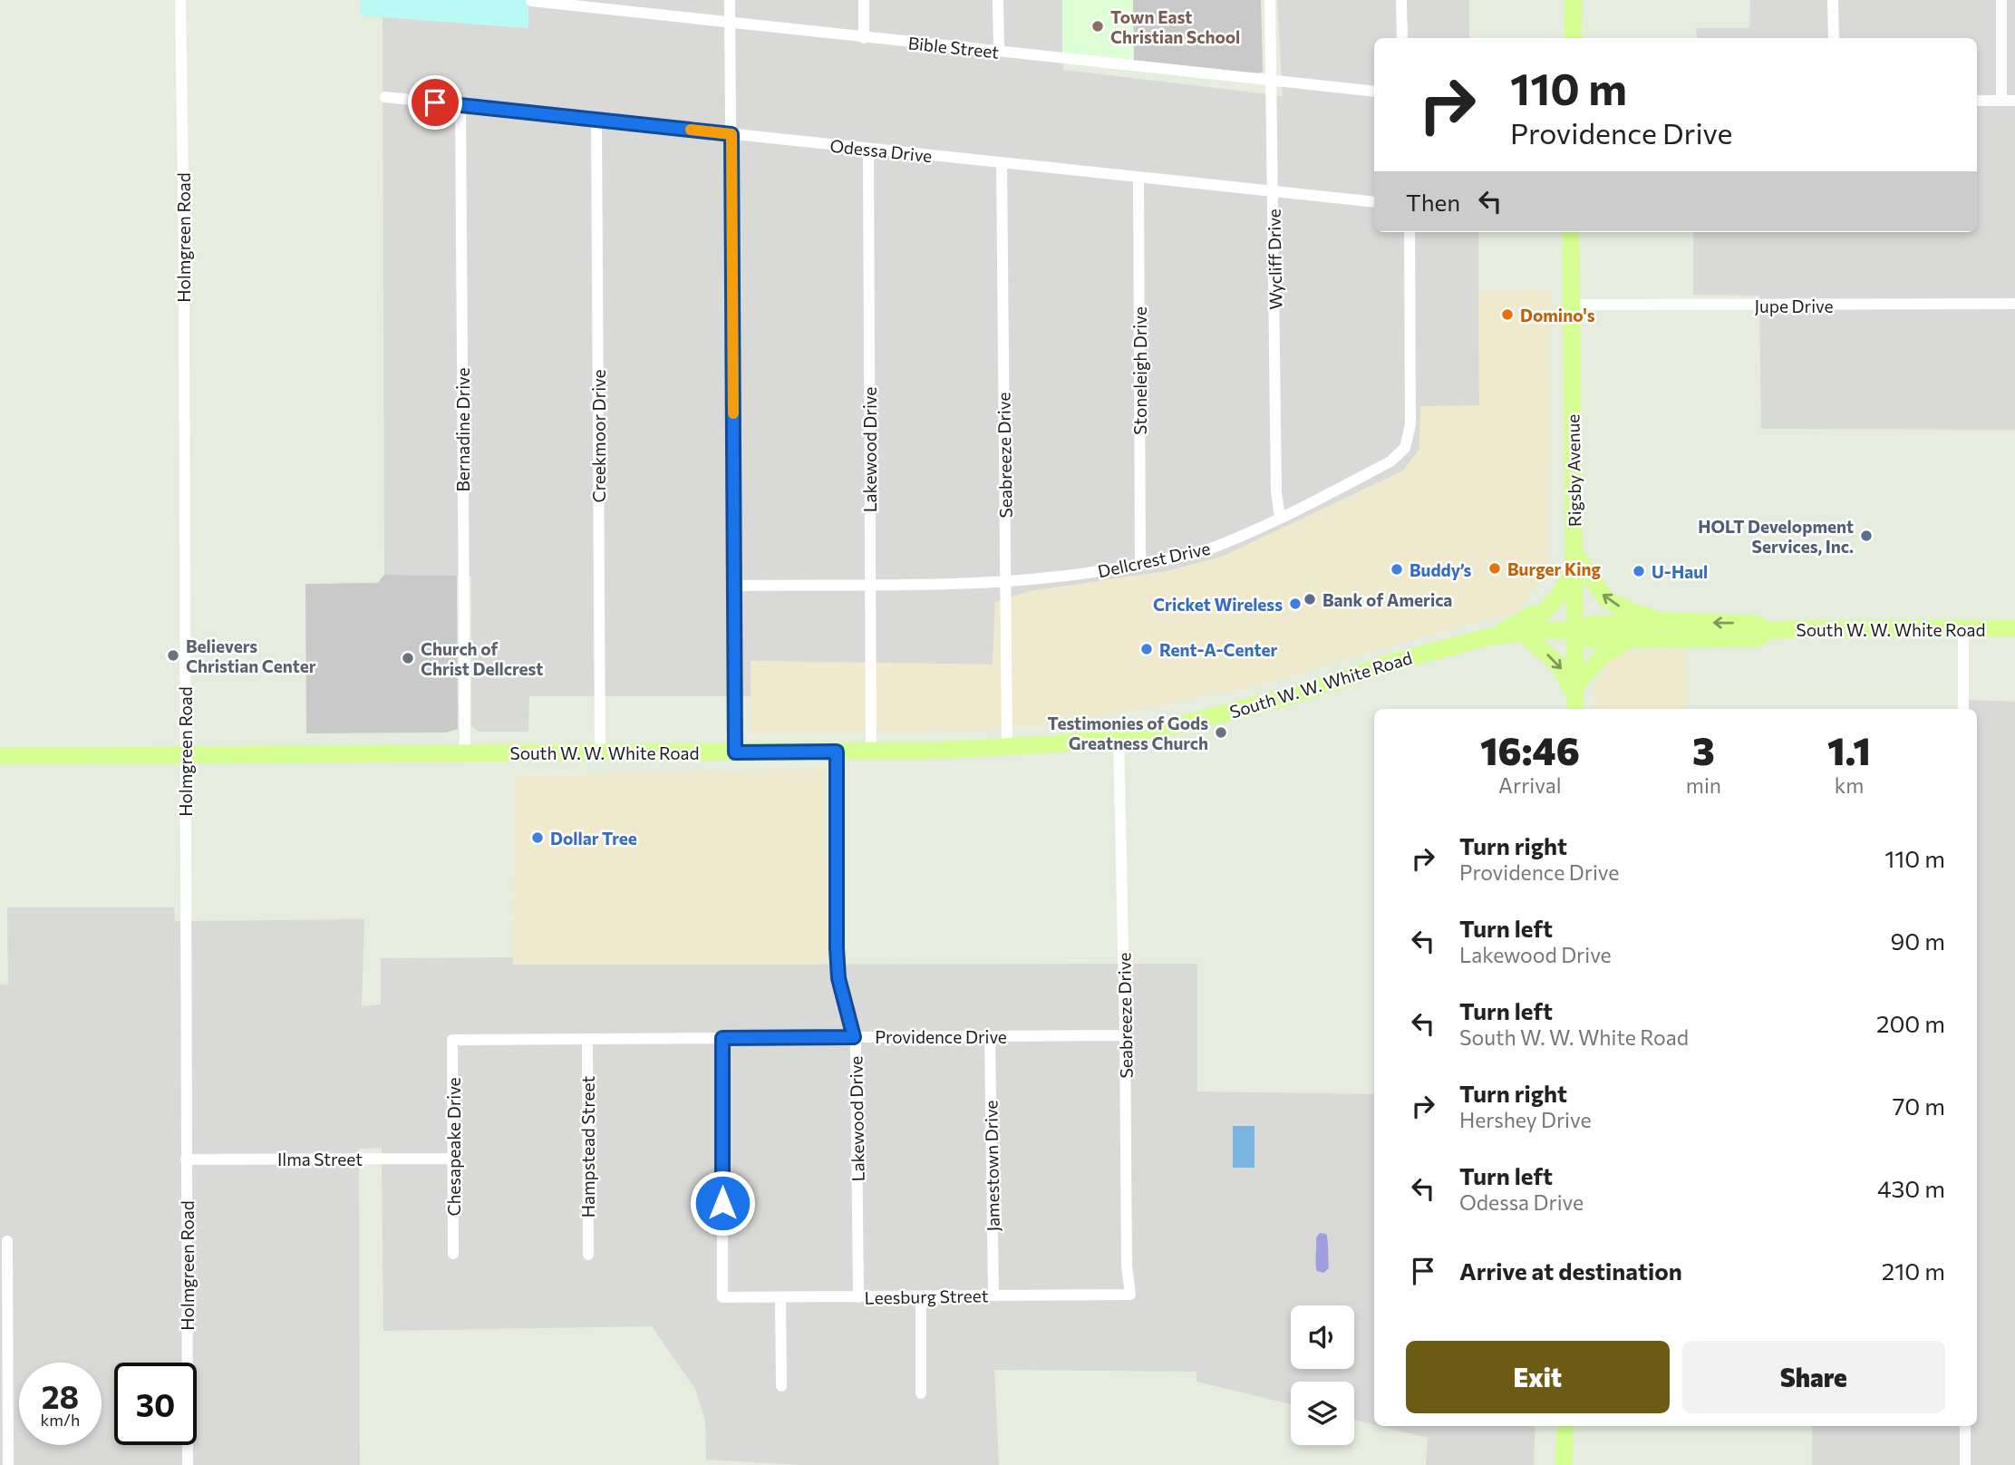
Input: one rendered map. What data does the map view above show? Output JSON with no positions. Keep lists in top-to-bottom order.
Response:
{
  "streets": {
    "main road": ["Rigsby Avenue", "South W. W. White Road"],
    "street": [
      "Bible Street",
      "Odessa Drive",
      "Holmgreen Road",
      "Wycliff Drive",
      "Jupe Drive",
      "Stoneleigh Drive",
      "Bernadine Drive",
      "Creekmoor Drive",
      "Lakewood Drive",
      "Seabreeze Drive",
      "Dellcrest Drive",
      "Providence Drive",
      "Chesapeake Drive",
      "Hampstead Street",
      "Ilma Street",
      "Jamestown Drive",
      "Leesburg Street"
    ]
  },
  "crossings": [
    ["Bible Street", "Wycliff Drive"],
    ["Odessa Drive", "Wycliff Drive"],
    ["Odessa Drive", "Stoneleigh Drive"],
    ["Odessa Drive", "Bernadine Drive"],
    ["Odessa Drive", "Creekmoor Drive"],
    ["Odessa Drive", "Lakewood Drive"],
    ["Odessa Drive", "Seabreeze Drive"],
    ["Holmgreen Road", "South W. W. White Road"],
    ["Holmgreen Road", "Ilma Street"],
    ["Wycliff Drive", "Dellcrest Drive"],
    ["Jupe Drive", "Rigsby Avenue"],
    ["Stoneleigh Drive", "Dellcrest Drive"],
    ["Bernadine Drive", "South W. W. White Road"],
    ["Creekmoor Drive", "South W. W. White Road"],
    ["Lakewood Drive", "Dellcrest Drive"],
    ["Lakewood Drive", "South W. W. White Road"],
    ["Lakewood Drive", "Providence Drive"],
    ["Lakewood Drive", "Leesburg Street"],
    ["Seabreeze Drive", "Dellcrest Drive"],
    ["Seabreeze Drive", "South W. W. White Road"],
    ["Seabreeze Drive", "Providence Drive"],
    ["Seabreeze Drive", "Leesburg Street"],
    ["Rigsby Avenue", "South W. W. White Road"],
    ["Providence Drive", "Chesapeake Drive"],
    ["Providence Drive", "Hampstead Street"],
    ["Providence Drive", "Jamestown Drive"],
    ["Providence Drive", "Leesburg Street"],
    ["Chesapeake Drive", "Ilma Street"],
    ["Jamestown Drive", "Leesburg Street"]
  ],
  "places": [
    "Town East Christian School",
    "Domino's",
    "HOLT Development Services, Inc.",
    "Burger King",
    "Buddy’s",
    "U-Haul",
    "Bank of America",
    "Cricket Wireless",
    "Rent-A-Center",
    "Believers Christian Center",
    "Church of Christ Dellcrest",
    "Testimonies of Gods Greatness Church",
    "Dollar Tree"
  ],
  "page": {
    "turn": ["110 m", "Providence Drive"],
    "then": "Then",
    "eta": [
      "16:46",
      "Arrival",
      "3",
      "min",
      "1.1",
      "km"
    ],
    "list": [
      {
        "name": "Turn right",
        "note": "Providence Drive",
        "value": "110 m"
      },
      {
        "name": "Turn left",
        "note": "Lakewood Drive",
        "value": "90 m"
      },
      {
        "name": "Turn left",
        "note": "South W. W. White Road",
        "value": "200 m"
      },
      {
        "name": "Turn right",
        "note": "Hershey Drive",
        "value": "70 m"
      },
      {
        "name": "Turn left",
        "note": "Odessa Drive",
        "value": "430 m"
      },
      {
        "name": "Arrive at destination",
        "value": "210 m"
      }
    ],
    "buttons": ["Exit", "Share"],
    "speed": "28 km/h",
    "limit": "30"
  }
}
